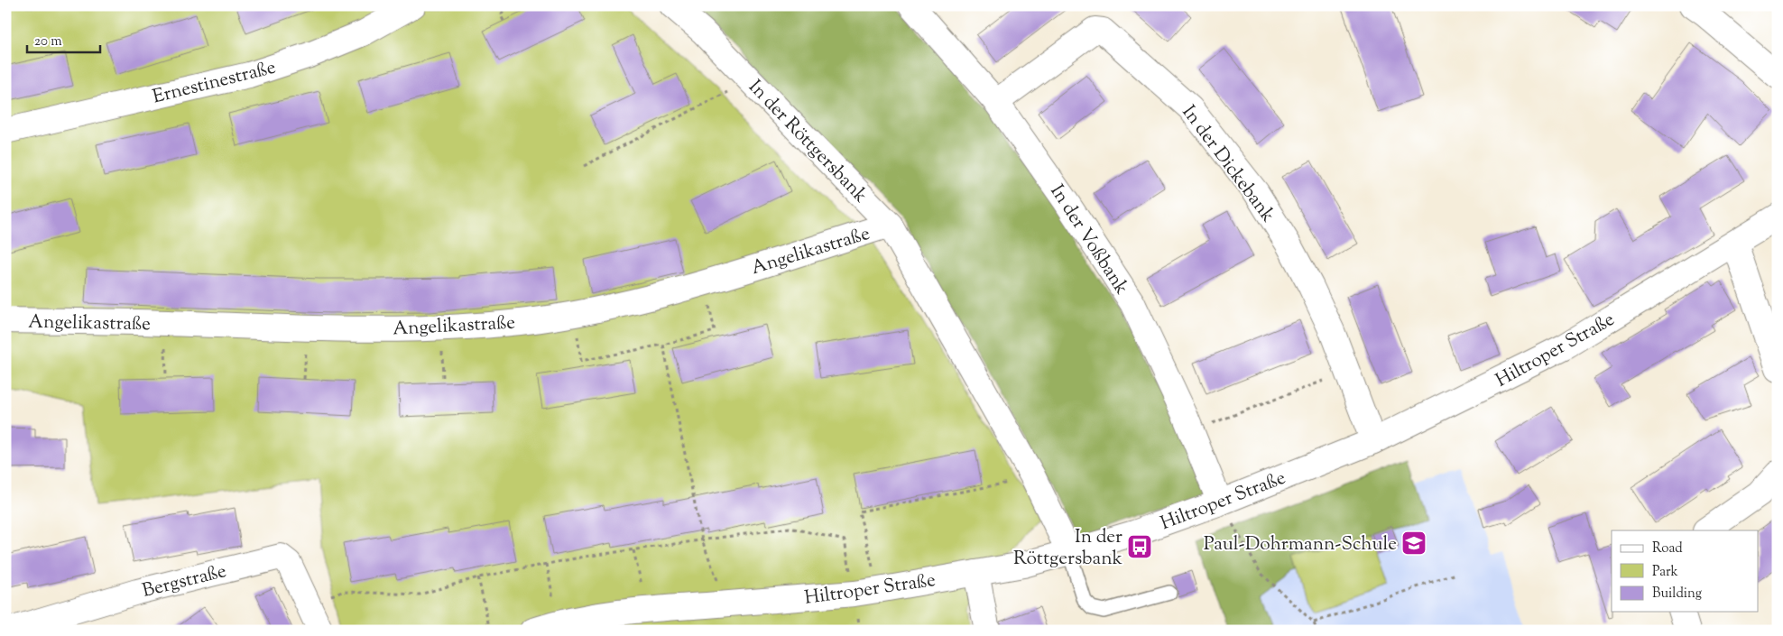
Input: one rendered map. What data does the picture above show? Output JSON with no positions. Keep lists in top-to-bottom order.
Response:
{
  "streets": {
    "street": [
      "Ernestinestraße",
      "In der Röttgersbank",
      "In der Dickebank",
      "In der Voßbank",
      "Angelikastraße",
      "Hiltroper Straße",
      "Bergstraße"
    ]
  },
  "crossings": [
    ["In der Röttgersbank", "Angelikastraße"],
    ["In der Röttgersbank", "Hiltroper Straße"],
    ["In der Dickebank", "In der Voßbank"],
    ["In der Dickebank", "Hiltroper Straße"],
    ["In der Voßbank", "Hiltroper Straße"]
  ],
  "places": {
    "school or university": ["Paul-Dohrmann-Schule"],
    "bus stop": ["In der Röttgersbank"]
  },
  "legend": ["Road", "Park", "Building"],
  "scale_bar": "20 m"
}
